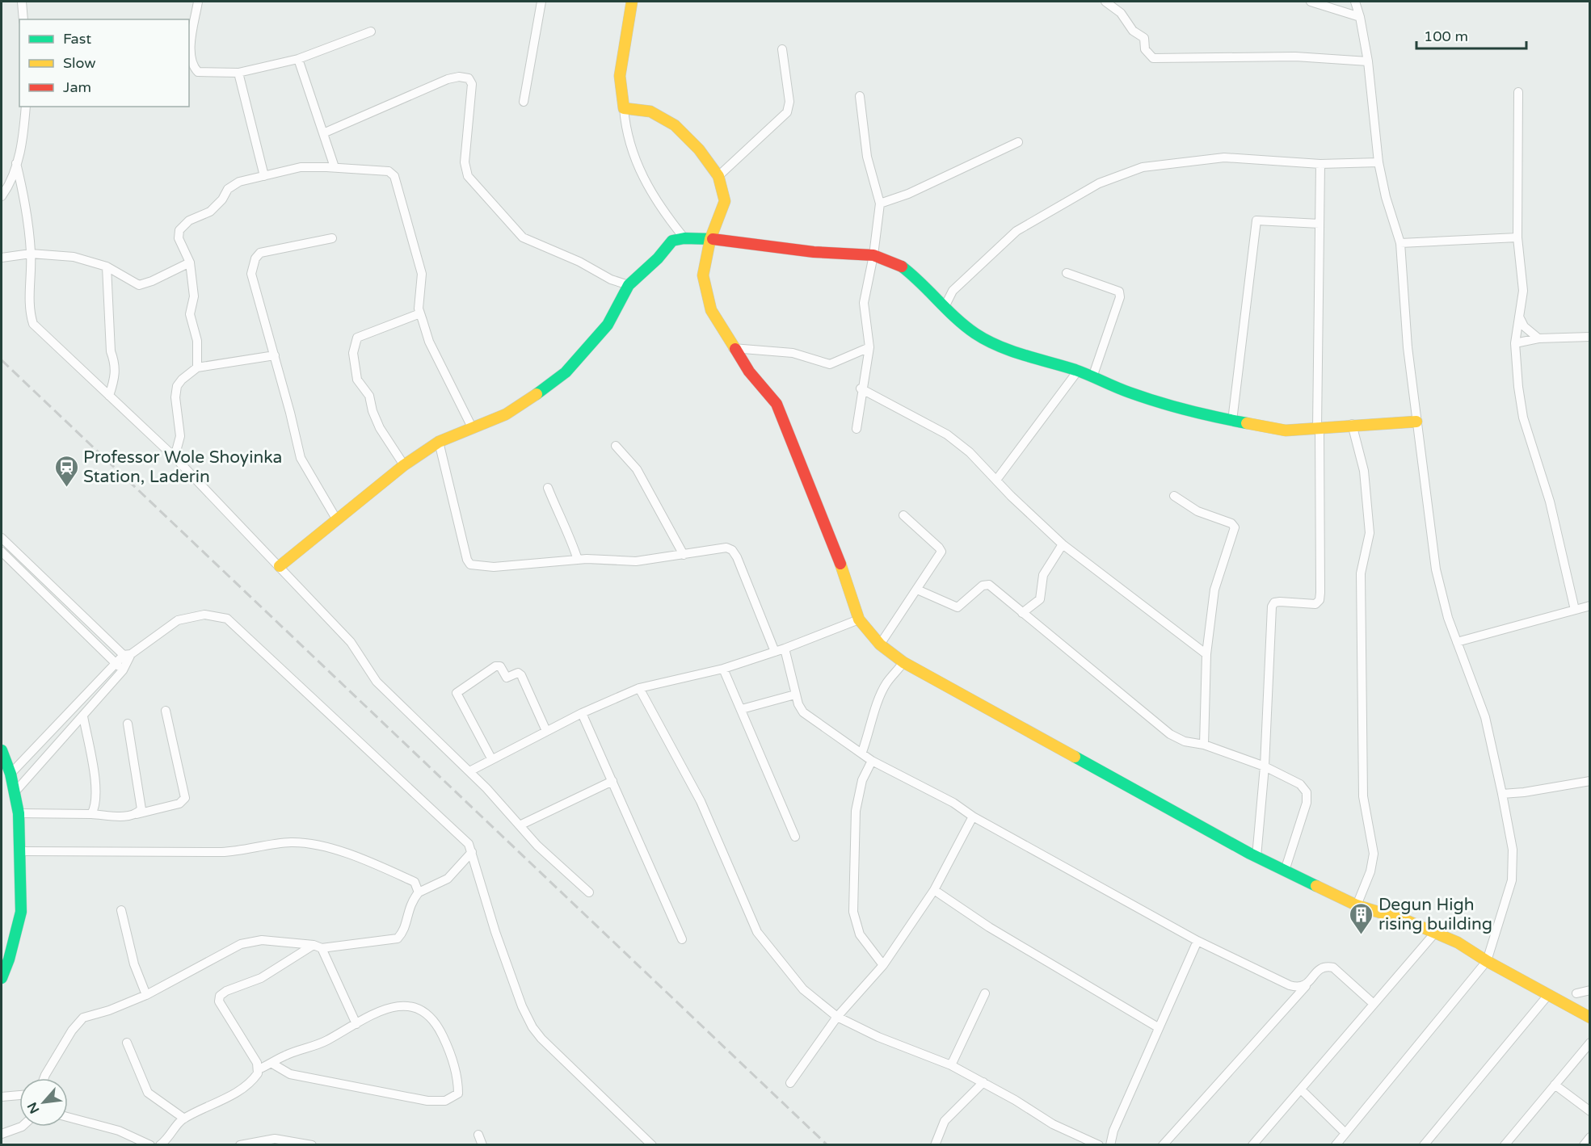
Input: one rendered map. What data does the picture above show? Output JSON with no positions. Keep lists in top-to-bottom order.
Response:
{
  "places": {
    "station": ["Professor Wole Shoyinka Station, Laderin"],
    "building": ["Degun High rising building"]
  },
  "legend": ["Fast", "Slow", "Jam"],
  "scale_bar": "100 m",
  "north": "bottom left"
}
